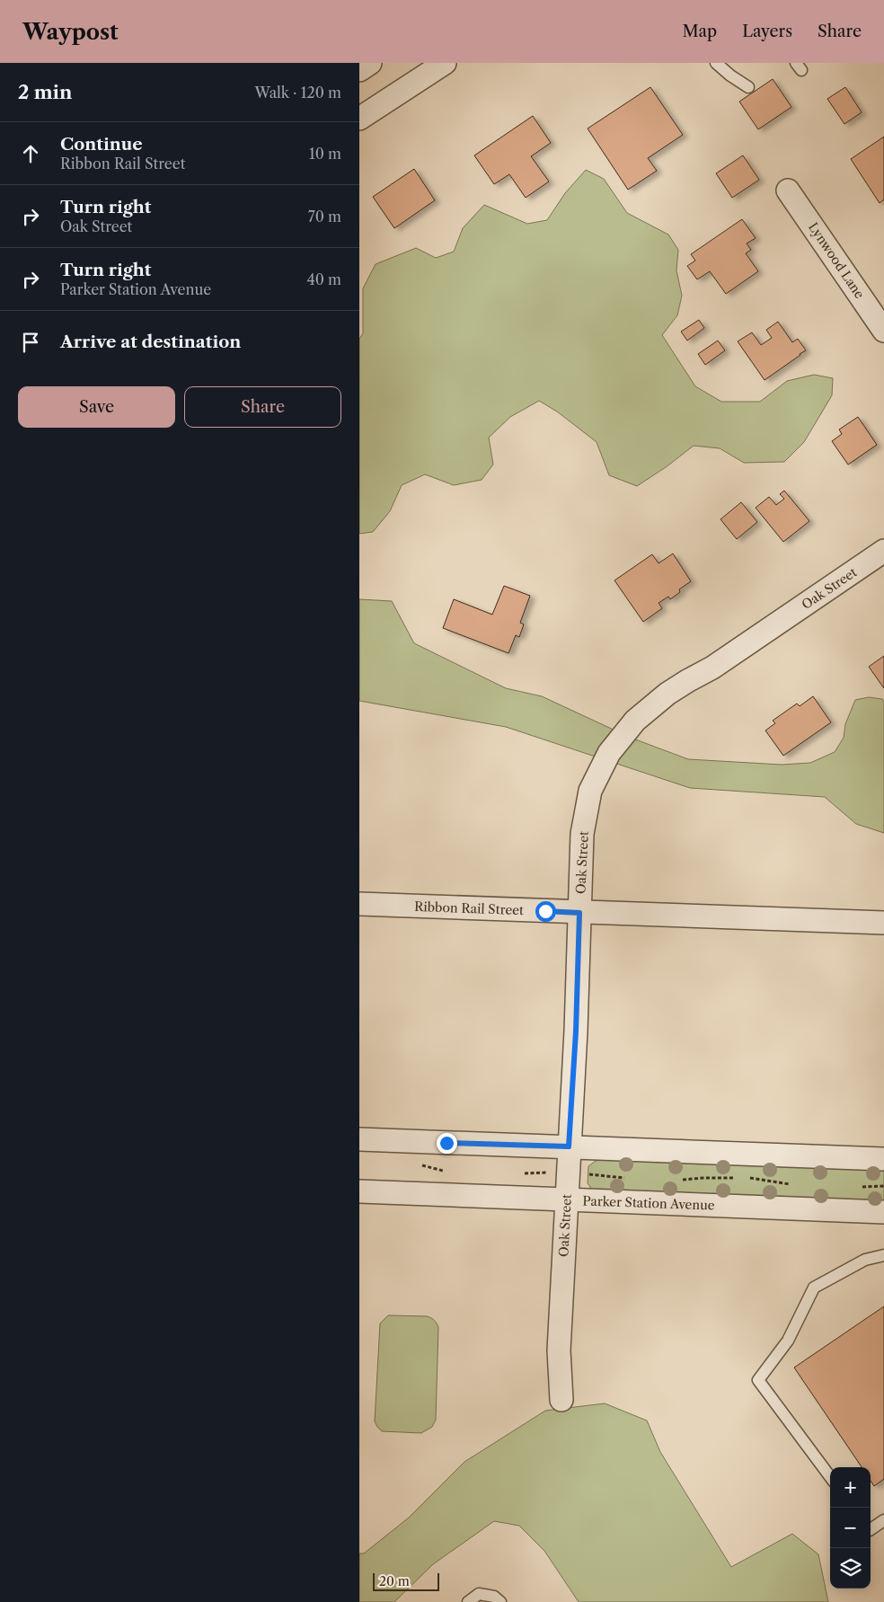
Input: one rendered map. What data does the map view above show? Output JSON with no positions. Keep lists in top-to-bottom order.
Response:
{
  "streets": {
    "street": [
      "Lynwood Lane",
      "Oak Street",
      "Ribbon Rail Street",
      "Parker Station Avenue"
    ]
  },
  "crossings": [
    ["Oak Street", "Ribbon Rail Street"],
    ["Oak Street", "Parker Station Avenue"]
  ],
  "scale_bar": "20 m",
  "page": {
    "header": "Waypost",
    "nav": ["Map", "Layers", "Share"],
    "heading": ["2 min", "Walk · 120 m"],
    "list": [
      ["Continue", "Ribbon Rail Street", "10 m"],
      ["Turn right", "Oak Street", "70 m"],
      ["Turn right", "Parker Station Avenue", "40 m"],
      "Arrive at destination"
    ],
    "buttons": ["Save", "Share"],
    "map_buttons": ["+", "−"],
    "scale": "20 m"
  }
}
